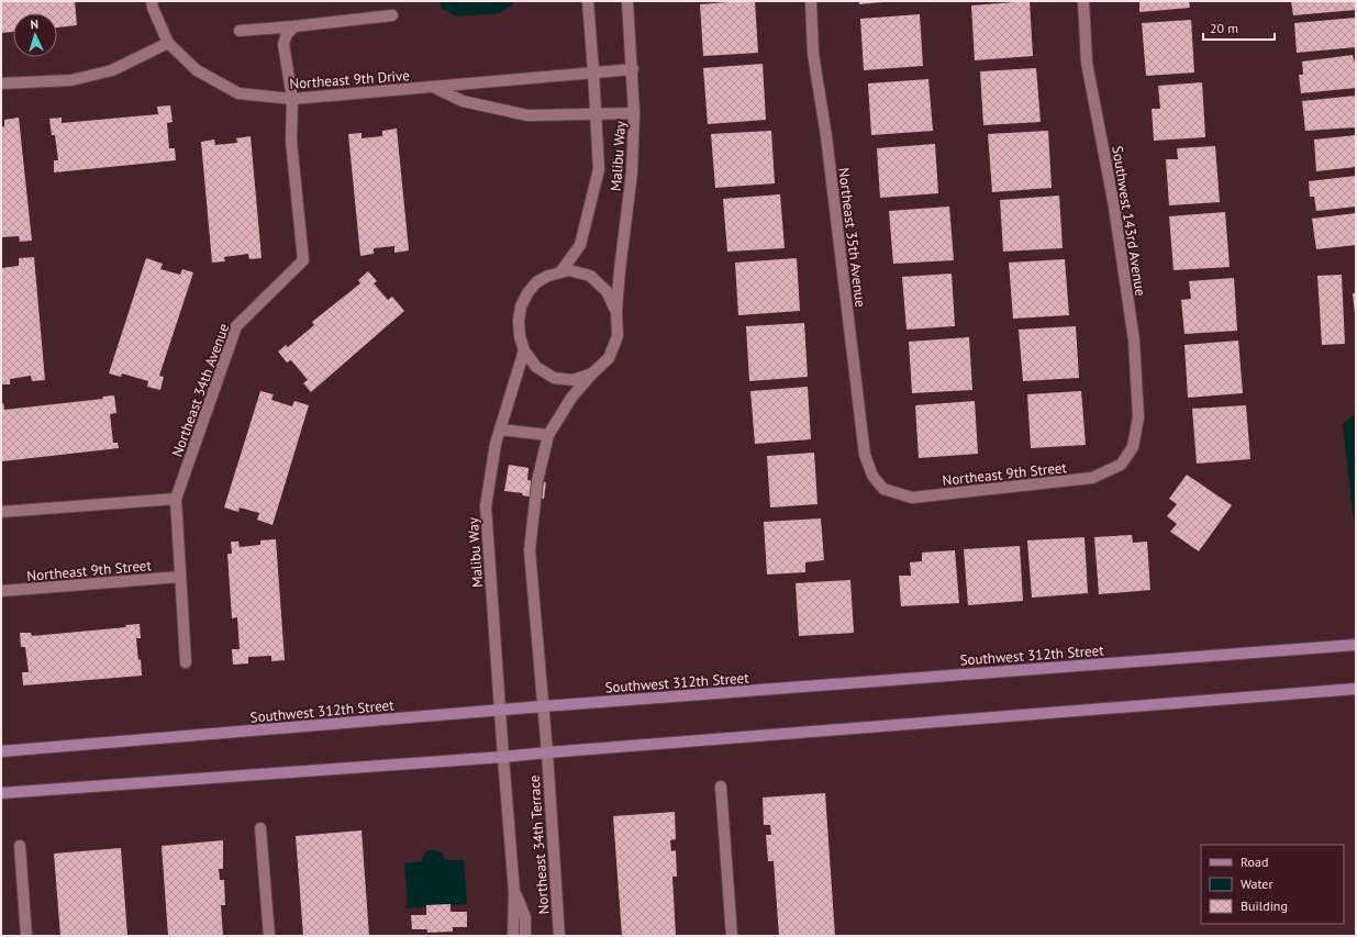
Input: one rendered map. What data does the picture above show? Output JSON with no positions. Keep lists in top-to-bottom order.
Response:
{
  "streets": {
    "main road": ["Southwest 312th Street"],
    "street": [
      "Northeast 9th Drive",
      "Malibu Way",
      "Southwest 143rd Avenue",
      "Northeast 35th Avenue",
      "Northeast 34th Avenue",
      "Northeast 9th Street",
      "Northeast 34th Terrace"
    ]
  },
  "crossings": [
    ["Northeast 9th Drive", "Malibu Way"],
    ["Northeast 9th Drive", "Northeast 34th Avenue"],
    ["Malibu Way", "Southwest 312th Street"],
    ["Malibu Way", "Northeast 34th Terrace"],
    ["Southwest 143rd Avenue", "Northeast 9th Street"],
    ["Northeast 35th Avenue", "Northeast 9th Street"],
    ["Northeast 34th Avenue", "Northeast 9th Street"]
  ],
  "legend": ["Road", "Water", "Building"],
  "scale_bar": "20 m",
  "north": "top"
}
